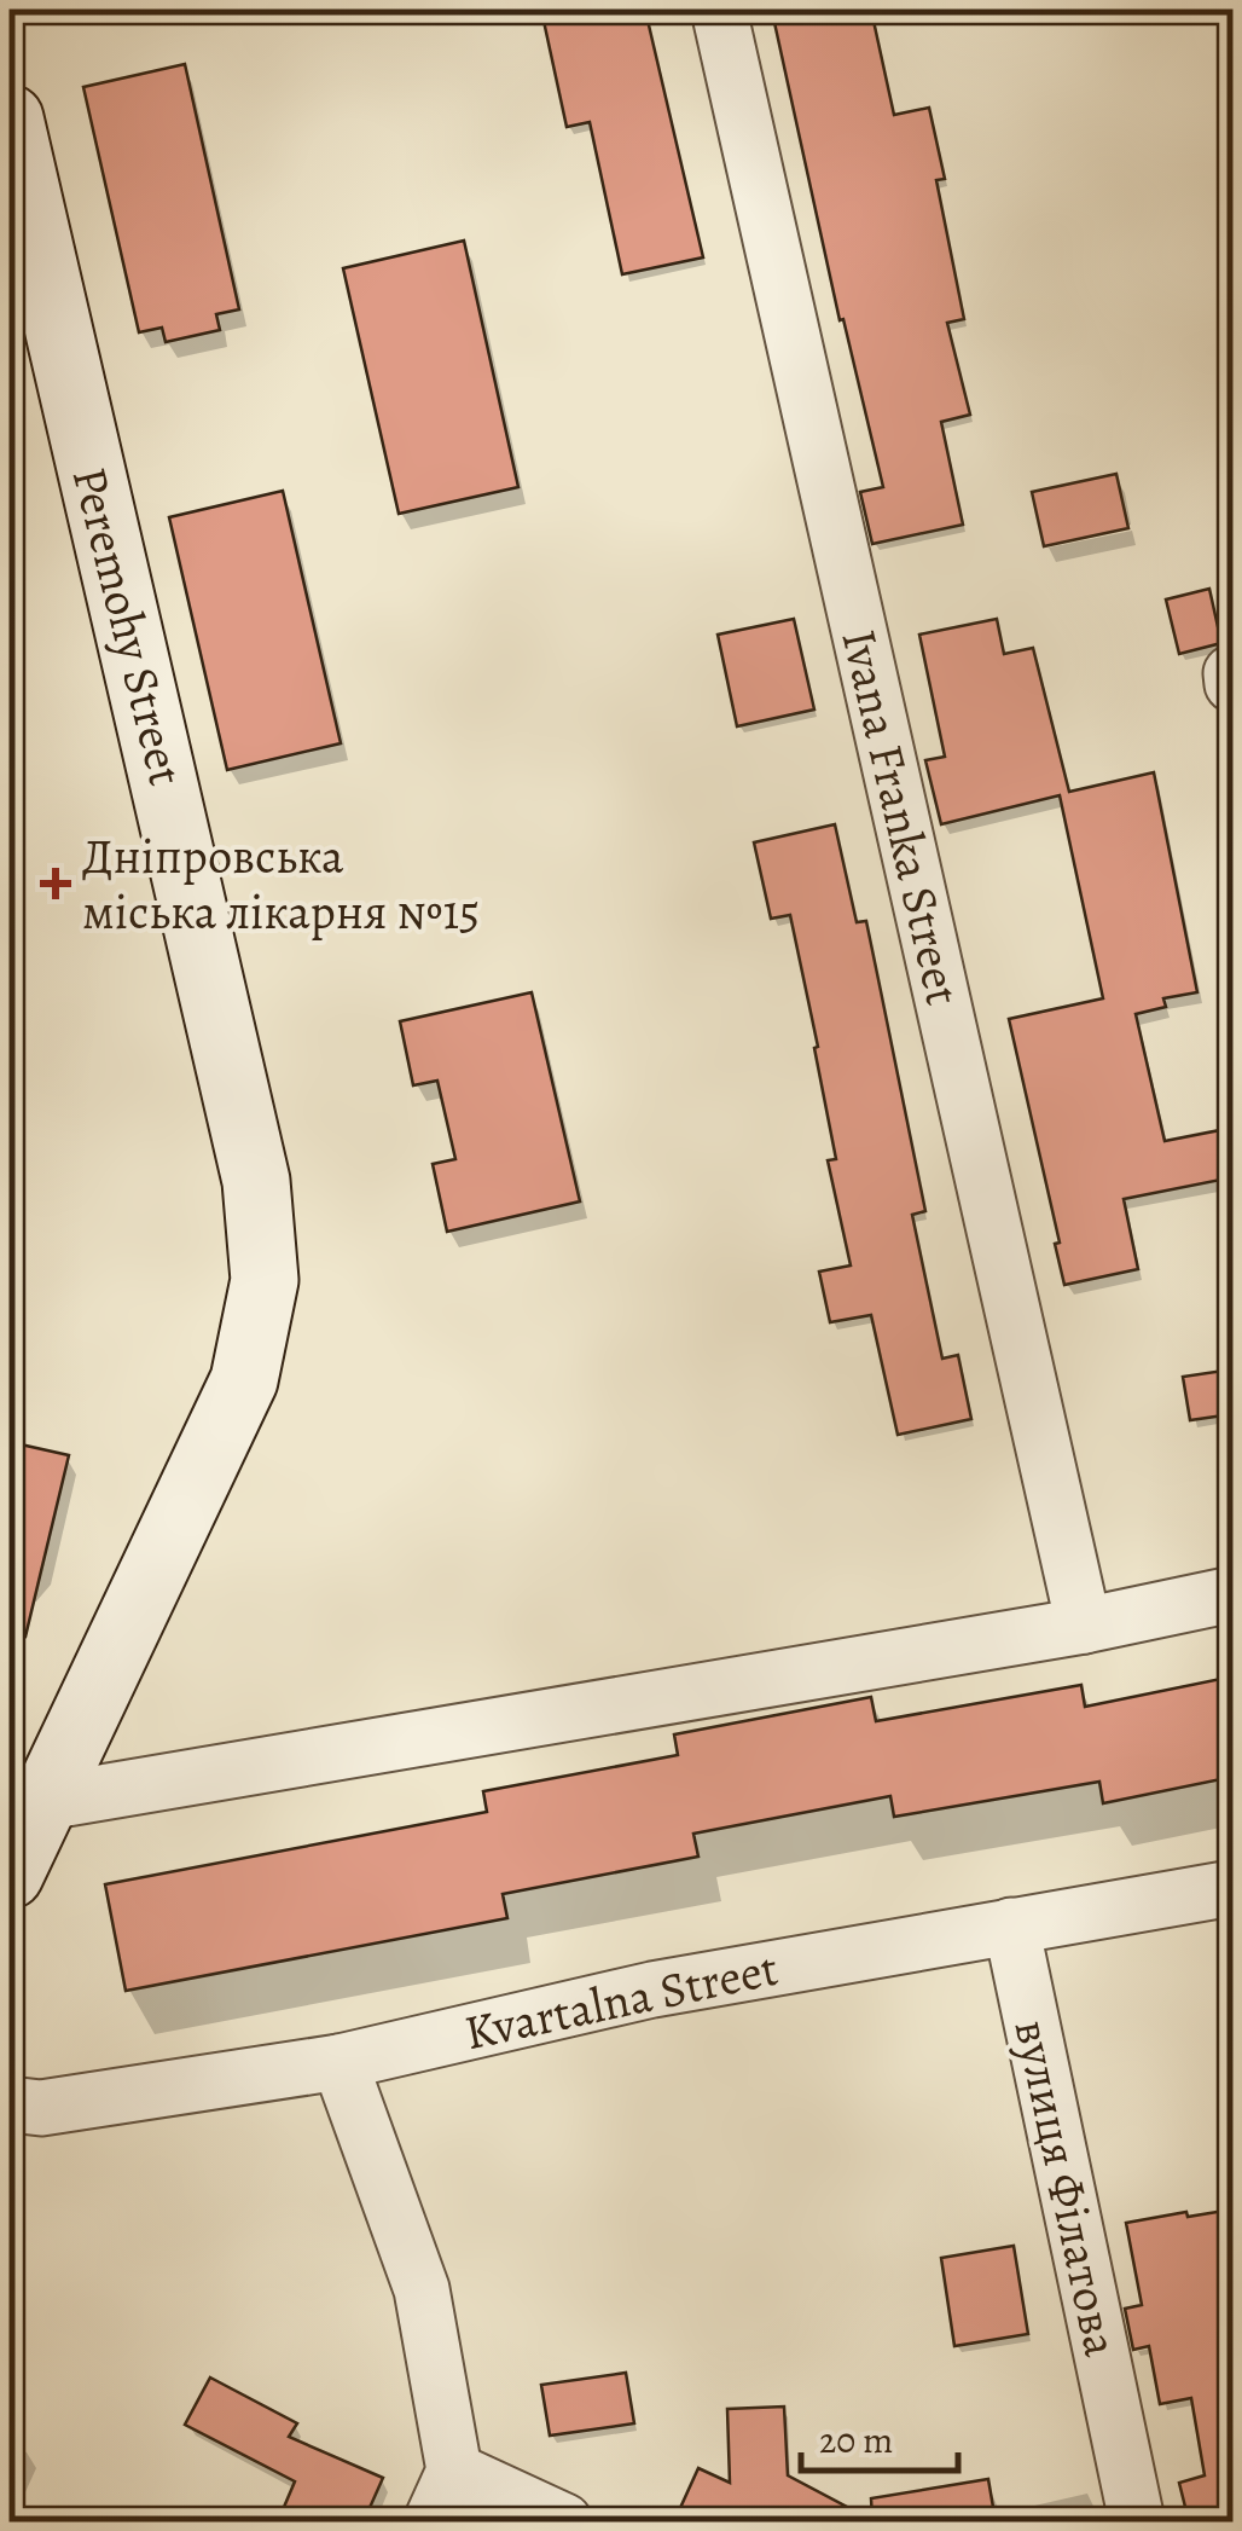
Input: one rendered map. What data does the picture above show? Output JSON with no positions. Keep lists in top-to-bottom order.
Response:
{
  "streets": {
    "street": [
      "Peremohy Street",
      "Ivana Franka Street",
      "Kvartalna Street",
      "вулиця Філатова"
    ]
  },
  "crossings": [
    ["Kvartalna Street", "вулиця Філатова"]
  ],
  "places": {
    "health": ["Дніпровська міська лікарня №15"]
  },
  "scale_bar": "20 m"
}
